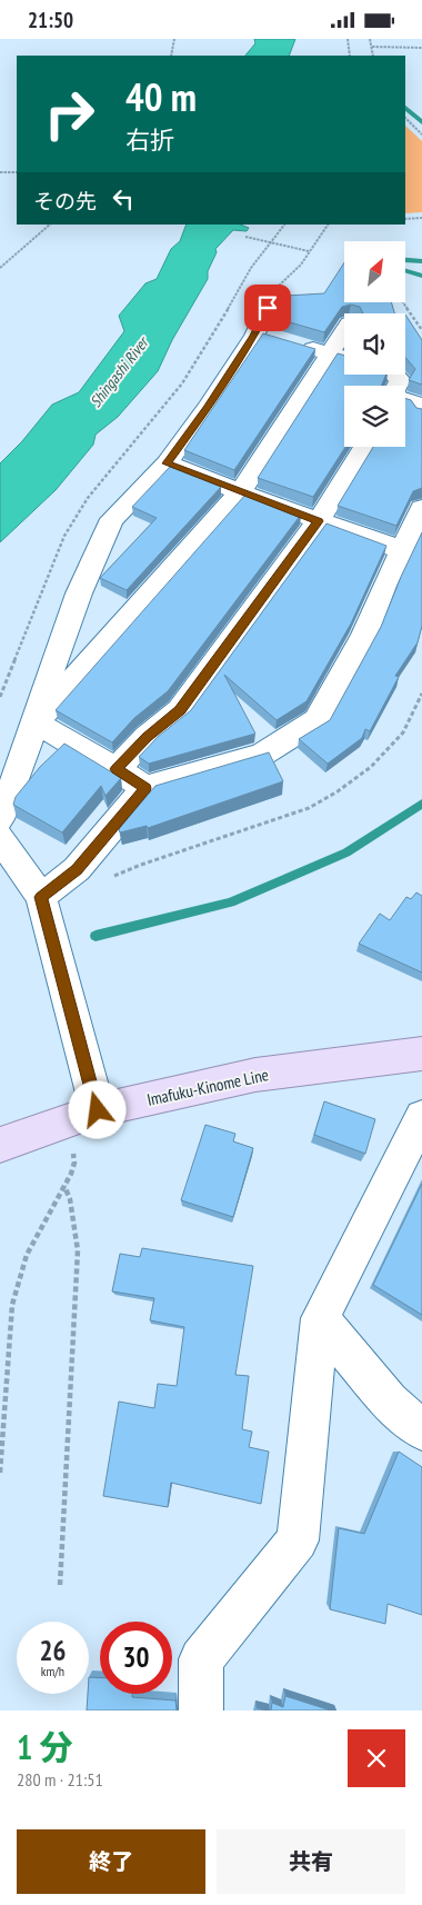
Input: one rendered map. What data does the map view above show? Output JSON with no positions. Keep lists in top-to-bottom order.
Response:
{
  "streets": {
    "main road": ["Imafuku-Kinome Line"]
  },
  "water": ["Shingashi River"],
  "north": "top right",
  "page": {
    "status": "21:50",
    "turn": ["40 m", "右折"],
    "then": "その先",
    "speed": "26 km/h",
    "limit": "30",
    "heading": ["1 分", "280 m · 21:51"],
    "buttons": ["終了", "共有"]
  }
}
